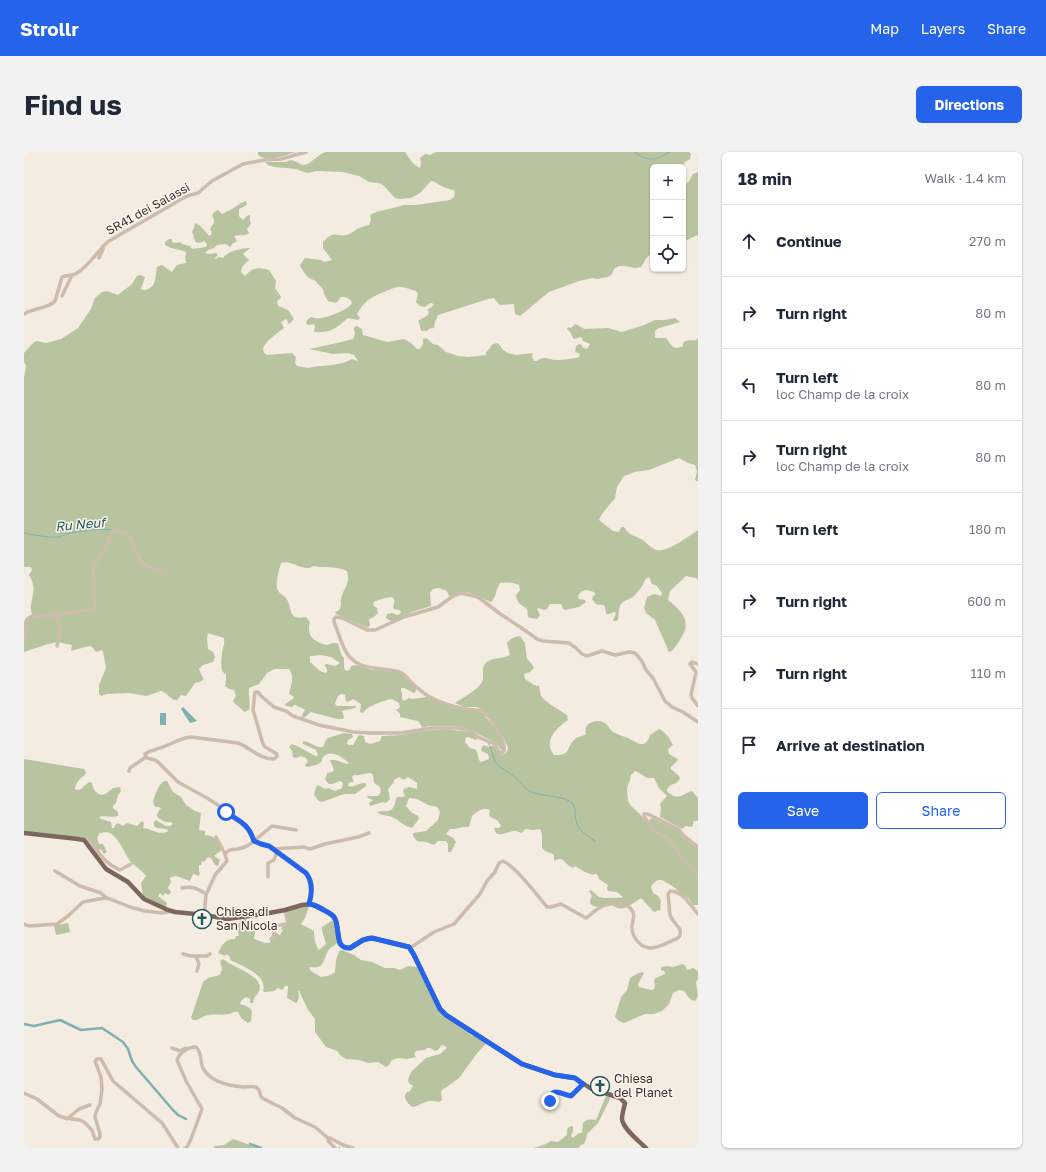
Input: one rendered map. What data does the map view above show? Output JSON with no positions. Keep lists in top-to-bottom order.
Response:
{
  "streets": {
    "street": ["SR41 dei Salassi"]
  },
  "water": ["Ru Neuf"],
  "places": {
    "church": ["Chiesa di San Nicola", "Chiesa del Planet"]
  },
  "page": {
    "header": "Strollr",
    "nav": ["Map", "Layers", "Share"],
    "buttons": [
      "Directions",
      ["Save", "Share"]
    ],
    "title": "Find us",
    "heading": ["18 min", "Walk · 1.4 km"],
    "map_buttons": ["+", "−"],
    "list": [
      ["Continue", "270 m"],
      ["Turn right", "80 m"],
      ["Turn left", "loc Champ de la croix", "80 m"],
      ["Turn right", "loc Champ de la croix", "80 m"],
      ["Turn left", "180 m"],
      ["Turn right", "600 m"],
      ["Turn right", "110 m"],
      "Arrive at destination"
    ]
  }
}
